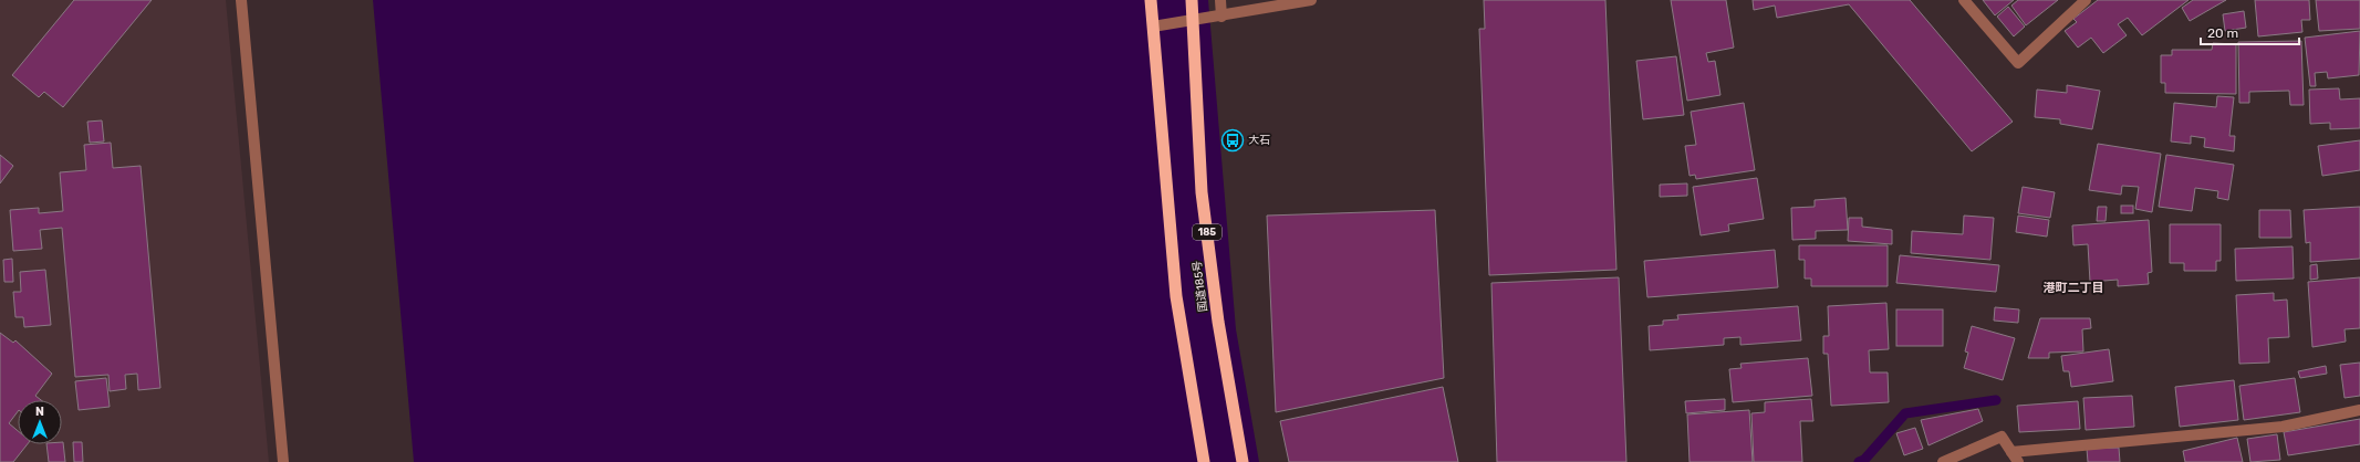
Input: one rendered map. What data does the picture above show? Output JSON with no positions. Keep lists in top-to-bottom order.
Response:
{
  "streets": {
    "highway": ["185", "国道185号"]
  },
  "districts": ["港町二丁目"],
  "places": {
    "bus stop": ["大石"]
  },
  "scale_bar": "20 m",
  "north": "top"
}
